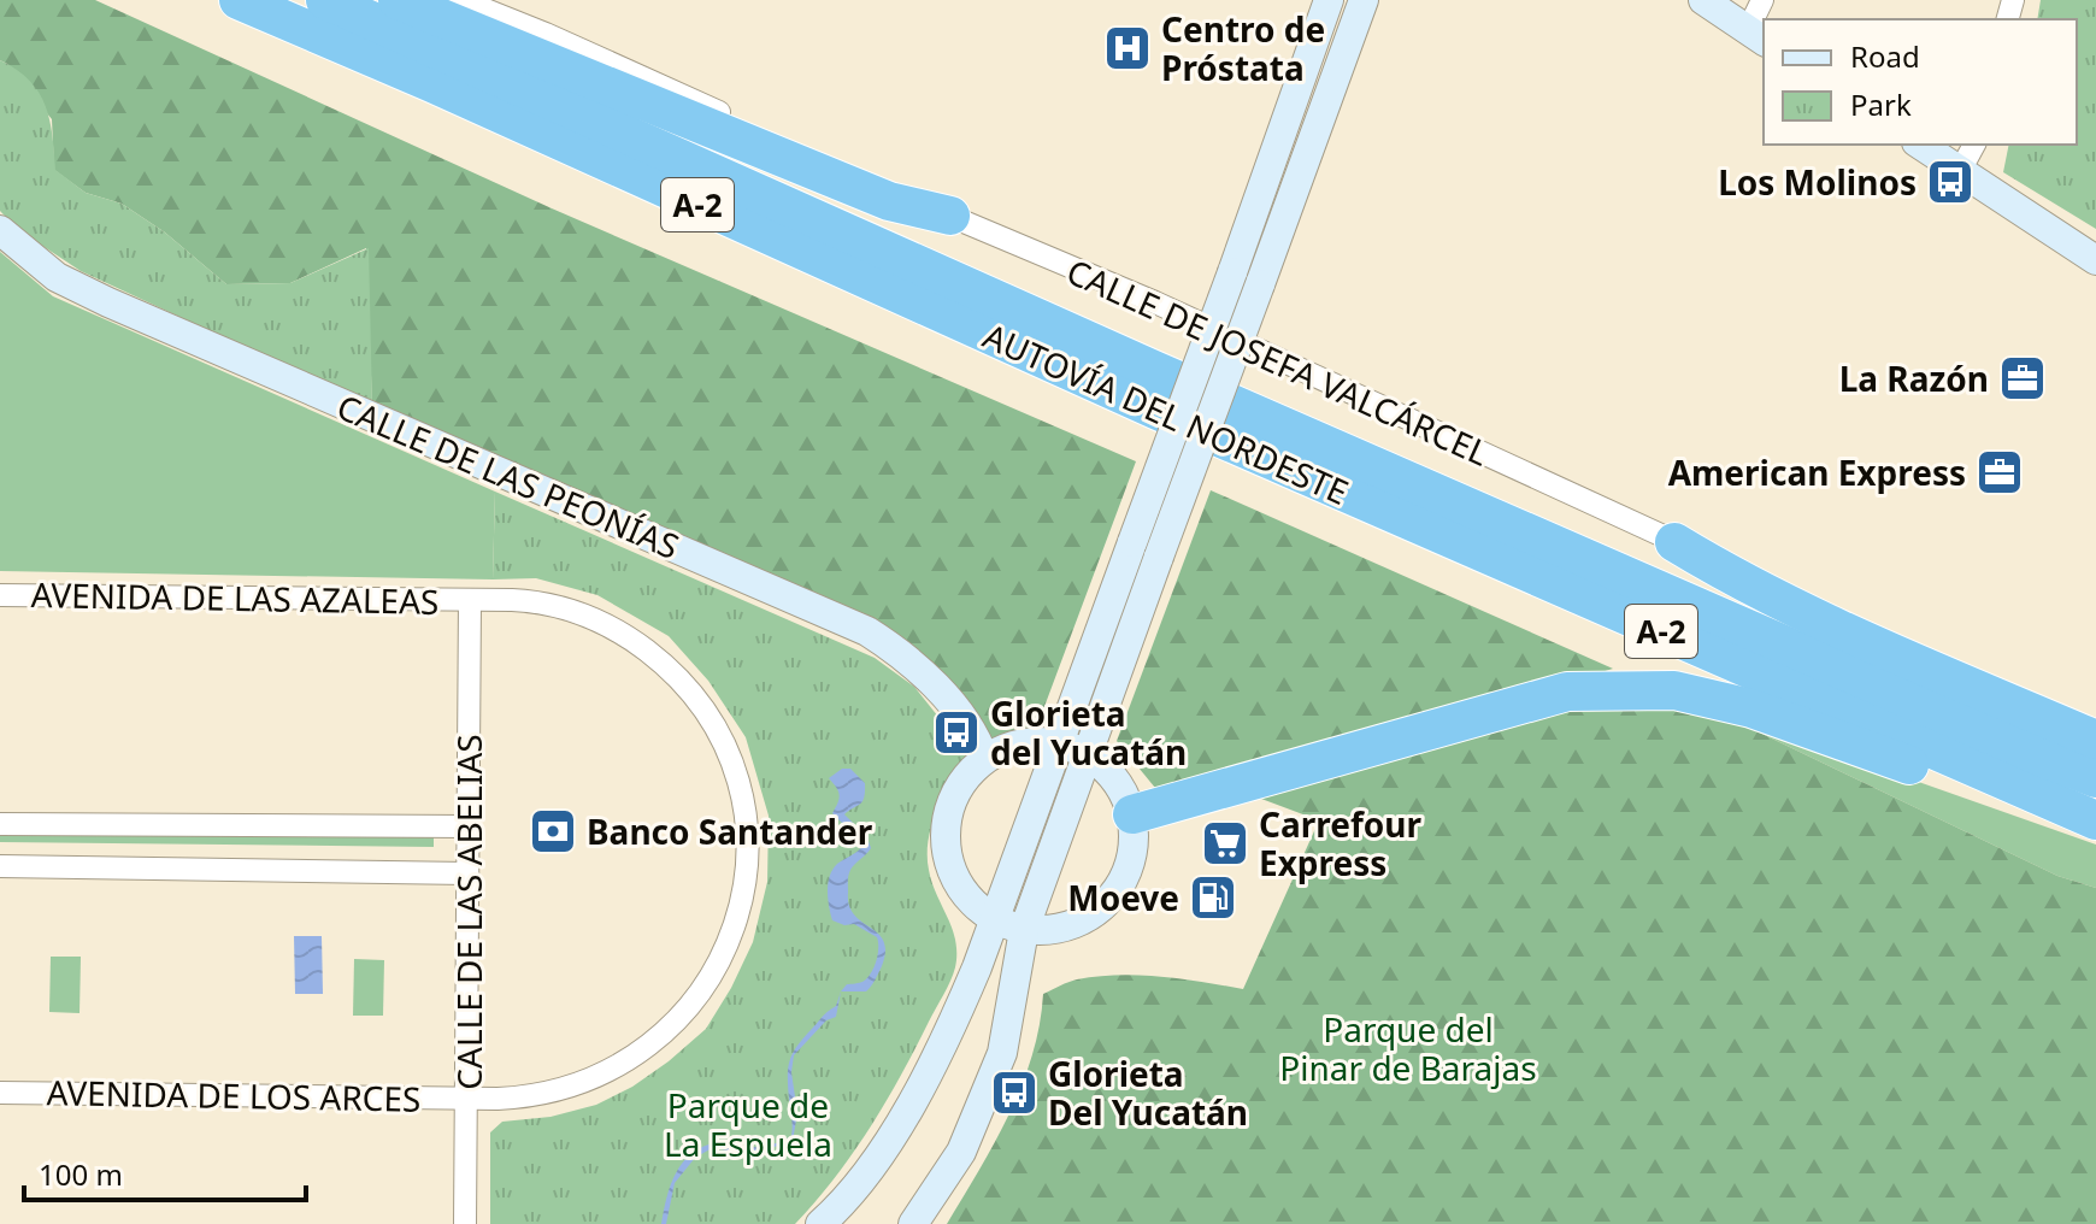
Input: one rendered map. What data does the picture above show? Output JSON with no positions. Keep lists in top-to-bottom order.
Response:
{
  "streets": {
    "highway": ["A-2", "AUTOVÍA DEL NORDESTE"],
    "main road": ["CALLE DE LAS PEONÍAS"],
    "street": [
      "CALLE DE JOSEFA VALCÁRCEL",
      "AVENIDA DE LAS AZALEAS",
      "CALLE DE LAS ABELIAS",
      "AVENIDA DE LOS ARCES"
    ]
  },
  "crossings": [
    ["AVENIDA DE LAS AZALEAS", "CALLE DE LAS ABELIAS"],
    ["AVENIDA DE LAS AZALEAS", "AVENIDA DE LOS ARCES"],
    ["CALLE DE LAS ABELIAS", "AVENIDA DE LOS ARCES"]
  ],
  "parks": ["Parque del Pinar de Barajas", "Parque de La Espuela"],
  "places": {
    "hospital": ["Centro de Próstata"],
    "bus stop": ["Los Molinos", "Glorieta del Yucatán", "Glorieta Del Yucatán"],
    "office": ["La Razón", "American Express"],
    "bank": ["Banco Santander"],
    "supermarket": ["Carrefour Express"],
    "fuel station": ["Moeve"]
  },
  "legend": ["Road", "Park"],
  "scale_bar": "100 m"
}
